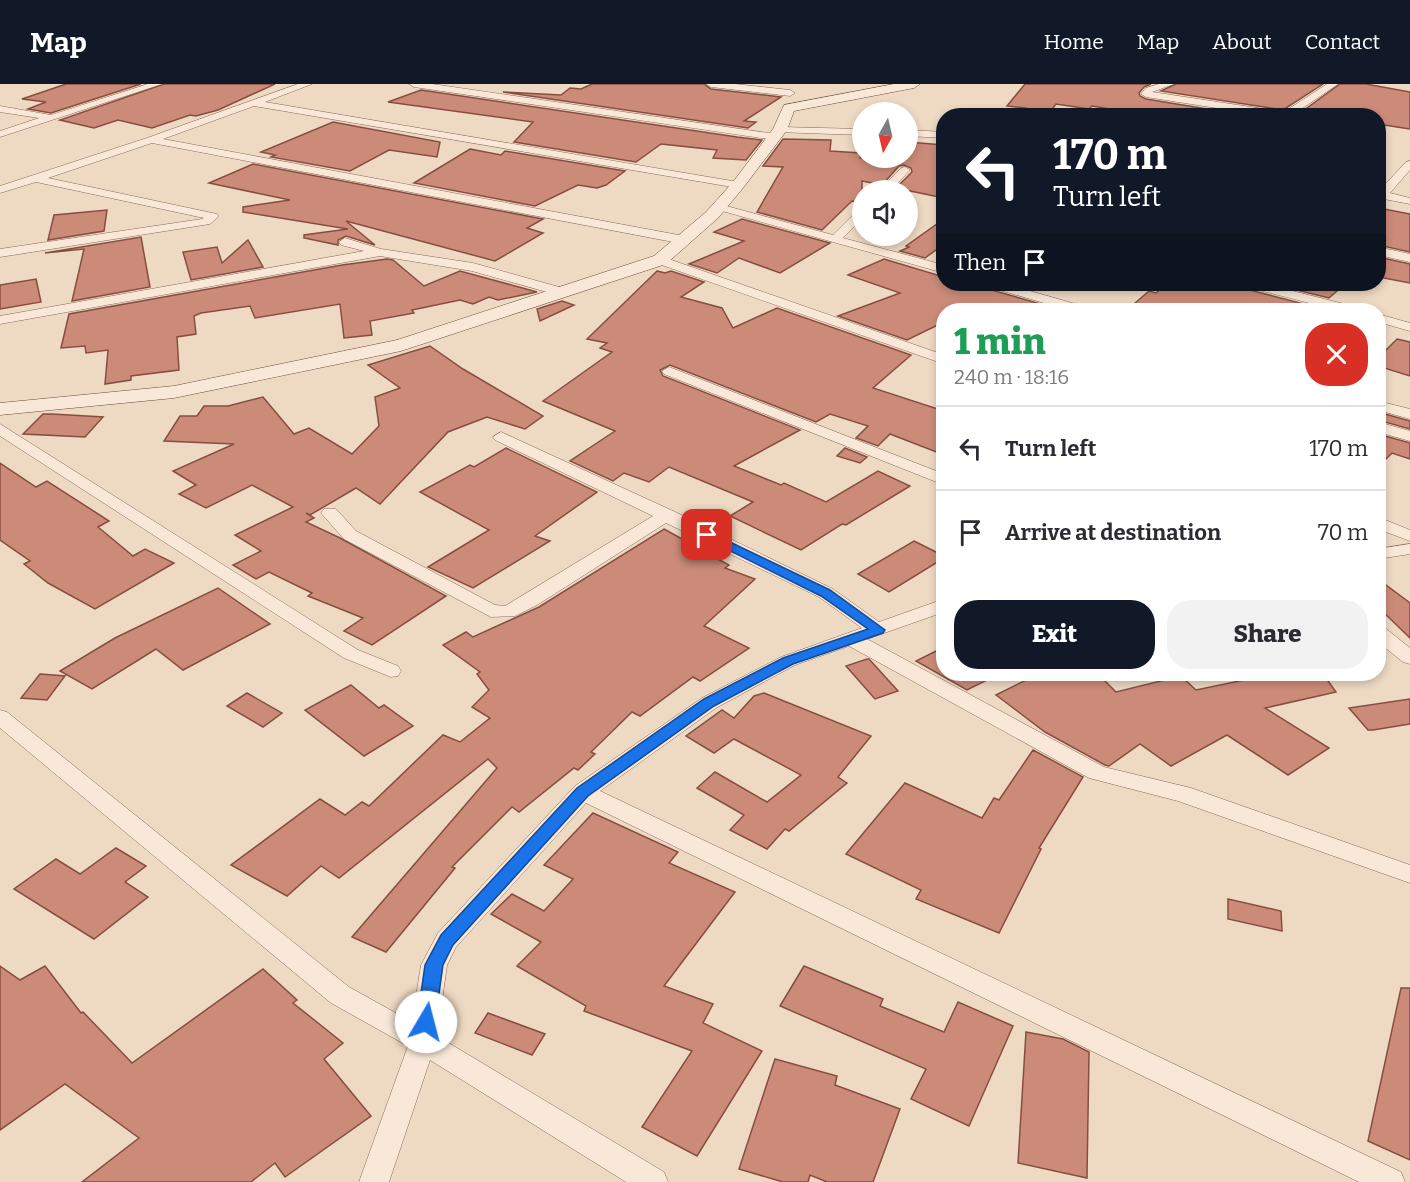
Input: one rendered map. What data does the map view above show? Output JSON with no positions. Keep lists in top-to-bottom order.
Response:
{
  "north": "bottom",
  "page": {
    "header": "Map",
    "nav": [
      "Home",
      "Map",
      "About",
      "Contact"
    ],
    "turn": ["170 m", "Turn left"],
    "then": "Then",
    "heading": ["1 min", "240 m · 18:16"],
    "list": [
      {
        "name": "Turn left",
        "value": "170 m"
      },
      {
        "name": "Arrive at destination",
        "value": "70 m"
      }
    ],
    "buttons": ["Exit", "Share"]
  }
}
